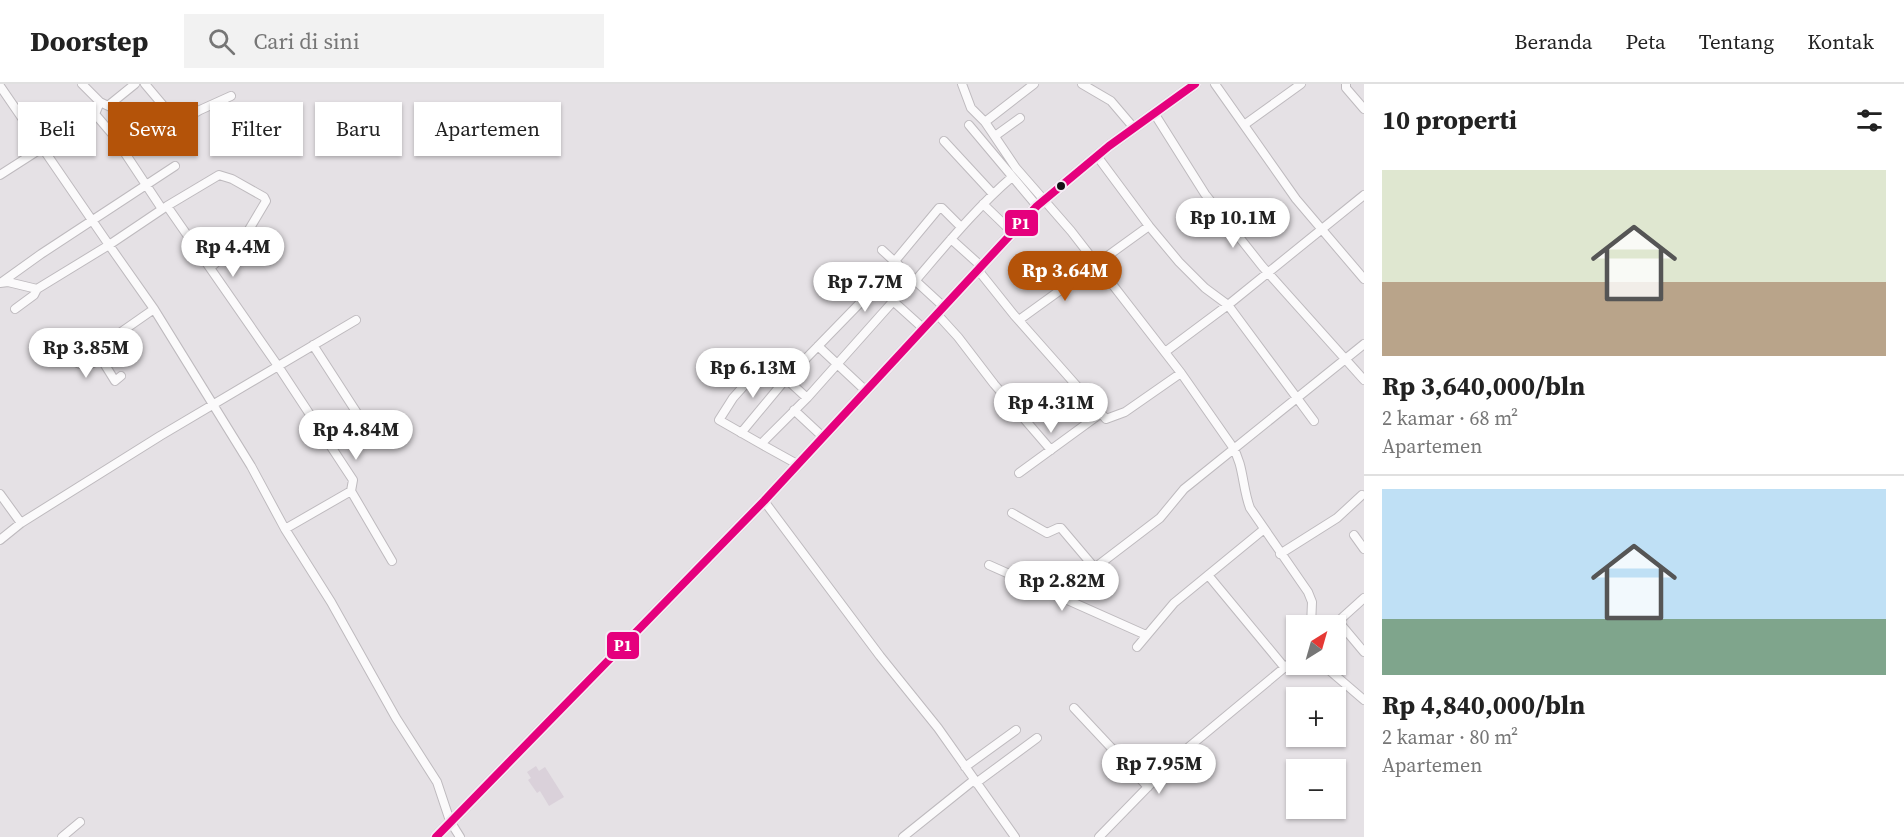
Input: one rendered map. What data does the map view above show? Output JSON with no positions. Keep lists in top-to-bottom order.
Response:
{
  "lines": ["transit line P1"],
  "north": "top right",
  "page": {
    "header": "Doorstep",
    "search": "Cari di sini",
    "nav": [
      "Beranda",
      "Peta",
      "Tentang",
      "Kontak"
    ],
    "heading": "10 properti",
    "chip": [
      "Beli",
      "Sewa",
      "Filter",
      "Baru",
      "Apartemen"
    ],
    "list": [
      {
        "name": "Rp 3,640,000/bln",
        "note": "2 kamar · 68 m² · Apartemen"
      },
      {
        "name": "Rp 4,840,000/bln",
        "note": "2 kamar · 80 m² · Apartemen"
      }
    ],
    "price": [
      "Rp 10.1M",
      "Rp 4.4M",
      "Rp 3.64M",
      "Rp 7.7M",
      "Rp 3.85M",
      "Rp 6.13M",
      "Rp 4.31M",
      "Rp 4.84M",
      "Rp 2.82M",
      "Rp 7.95M"
    ],
    "map_buttons": ["+", "−"]
  }
}
